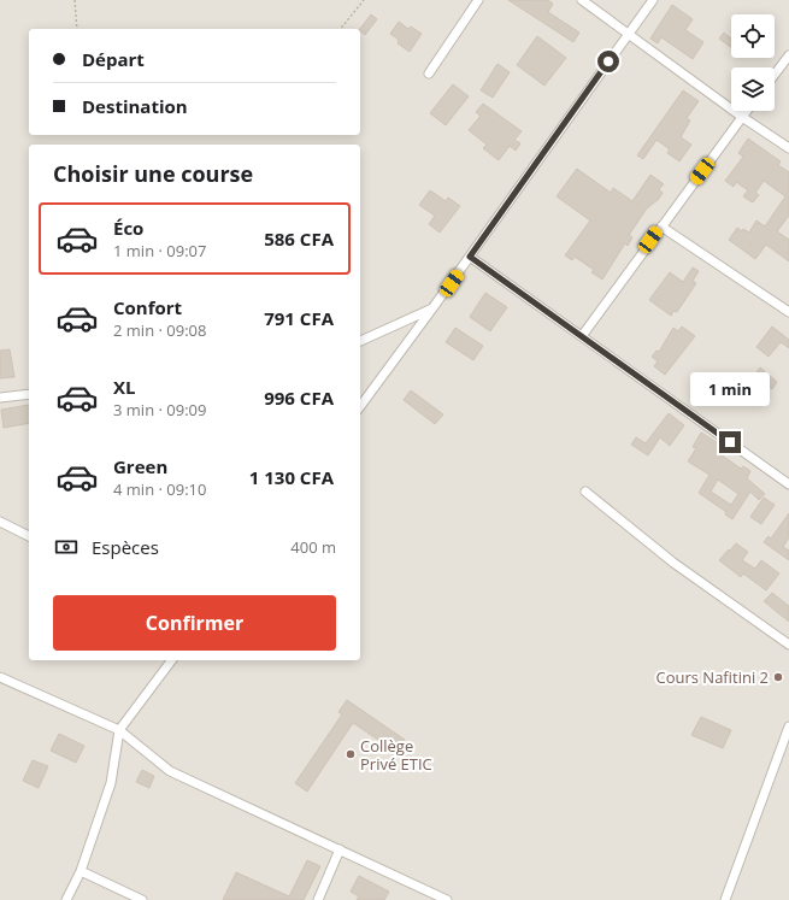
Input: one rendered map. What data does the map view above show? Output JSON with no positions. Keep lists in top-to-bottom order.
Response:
{
  "places": ["Cours Nafitini 2", "Collège Privé ETIC"],
  "page": {
    "banner": ["Départ", "Destination"],
    "heading": "Choisir une course",
    "list": [
      {
        "name": "Éco",
        "note": "1 min · 09:07",
        "value": "586 CFA"
      },
      {
        "name": "Confort",
        "note": "2 min · 09:08",
        "value": "791 CFA"
      },
      {
        "name": "XL",
        "note": "3 min · 09:09",
        "value": "996 CFA"
      },
      {
        "name": "Green",
        "note": "4 min · 09:10",
        "value": "1 130 CFA"
      }
    ],
    "bubble": "1 min",
    "pay": ["Espèces", "400 m"],
    "buttons": "Confirmer"
  }
}
